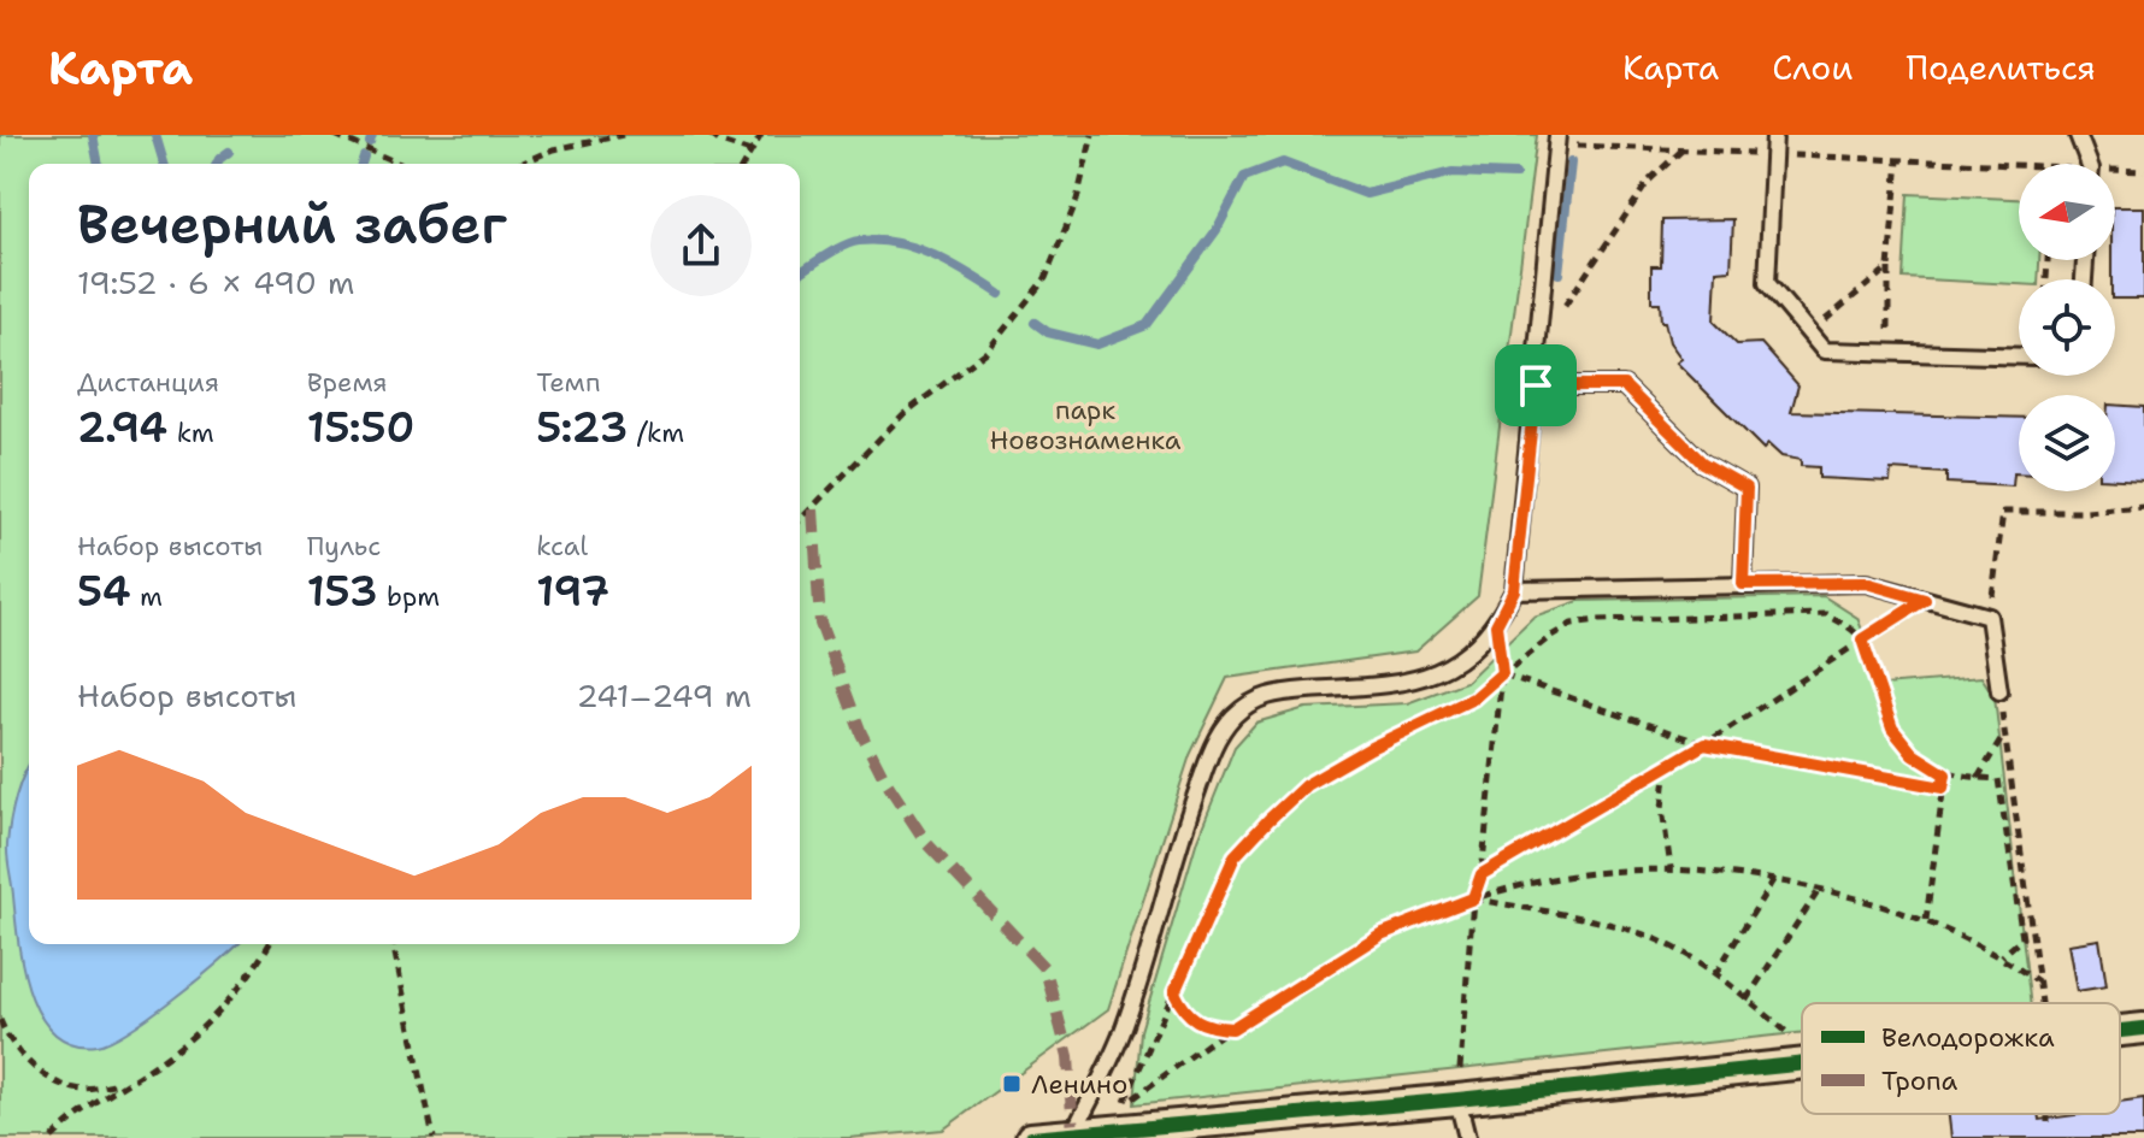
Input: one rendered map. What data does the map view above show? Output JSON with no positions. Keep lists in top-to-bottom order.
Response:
{
  "parks": ["парк Новознаменка"],
  "places": {
    "transit": ["Ленино"]
  },
  "legend": ["Велодорожка", "Тропа"],
  "north": "left",
  "page": {
    "header": "Карта",
    "nav": ["Карта", "Слои", "Поделиться"],
    "heading": ["Вечерний забег", "19:52 · 6 × 490 m"],
    "stats": [
      ["Дистанция", "2.94 km"],
      ["Время", "15:50"],
      ["Темп", "5:23 /km"],
      ["Набор высоты", "54 m"],
      ["Пульс", "153 bpm"],
      ["kcal", "197"]
    ],
    "chart": ["Набор высоты", "241–249 m"]
  }
}
